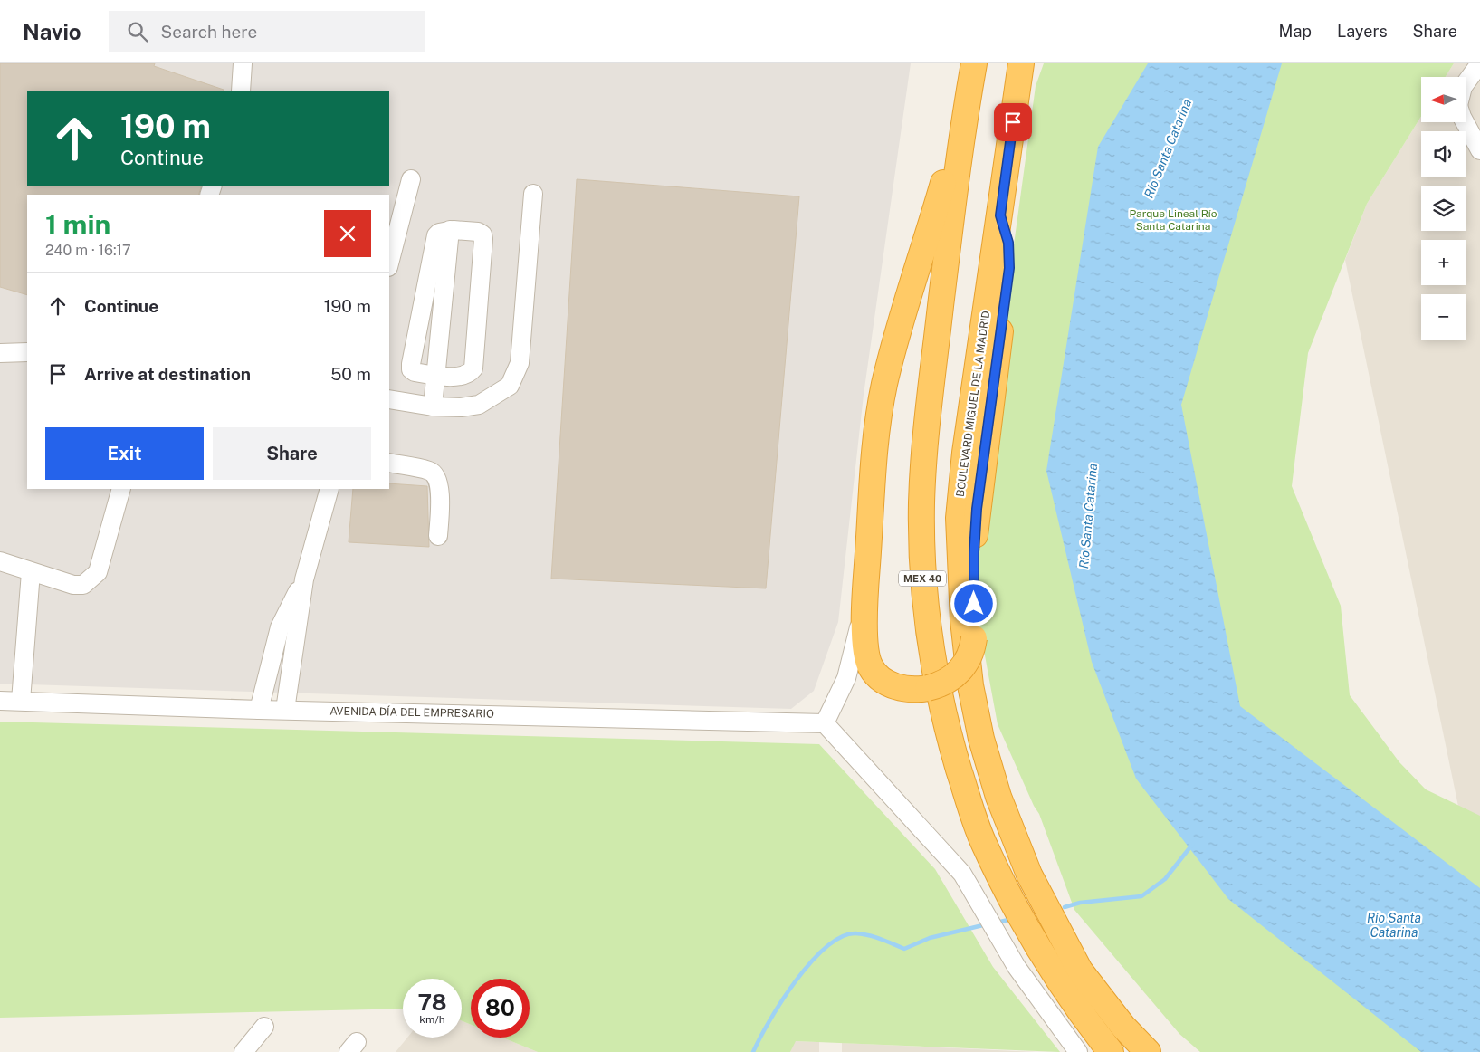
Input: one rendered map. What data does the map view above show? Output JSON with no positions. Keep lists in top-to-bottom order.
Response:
{
  "streets": {
    "highway": ["BOULEVARD MIGUEL DE LA MADRID", "MEX 40"],
    "street": ["AVENIDA DÍA DEL EMPRESARIO"]
  },
  "water": ["Río Santa Catarina"],
  "parks": ["Parque Lineal Río Santa Catarina"],
  "north": "left",
  "page": {
    "header": "Navio",
    "search": "Search here",
    "nav": ["Map", "Layers", "Share"],
    "map_buttons": ["+", "−"],
    "turn": ["190 m", "Continue"],
    "heading": ["1 min", "240 m · 16:17"],
    "list": [
      {
        "name": "Continue",
        "value": "190 m"
      },
      {
        "name": "Arrive at destination",
        "value": "50 m"
      }
    ],
    "buttons": ["Exit", "Share"],
    "speed": "78 km/h",
    "limit": "80"
  }
}
